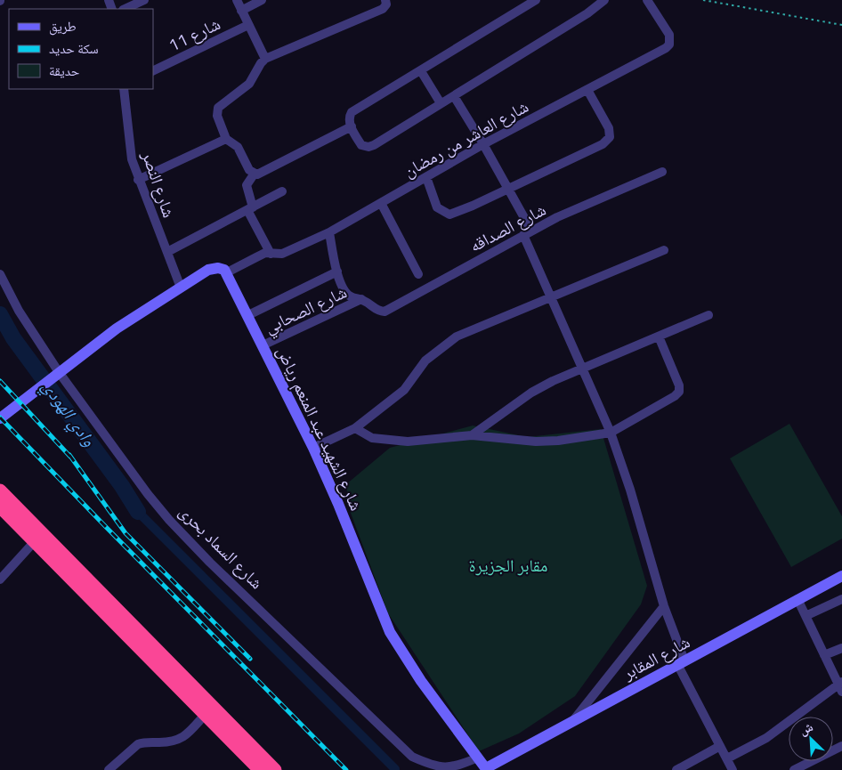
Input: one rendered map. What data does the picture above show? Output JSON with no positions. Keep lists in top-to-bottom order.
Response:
{
  "streets": {
    "street": [
      "شارع 11",
      "شارع العاشر من رمضان",
      "شارع النصر",
      "شارع الصداقه",
      "شارع الصحابي",
      "شارع الشهيد عبد المنعم رياض",
      "شارع السماد بحرى",
      "شارع المقابر"
    ]
  },
  "crossings": [
    ["شارع العاشر من رمضان", "شارع الشهيد عبد المنعم رياض"],
    ["شارع الصداقه", "شارع الصحابي"],
    ["شارع الصحابي", "شارع الشهيد عبد المنعم رياض"],
    ["شارع الشهيد عبد المنعم رياض", "شارع السماد بحرى"],
    ["شارع الشهيد عبد المنعم رياض", "شارع المقابر"]
  ],
  "water": ["وادي الهودي"],
  "parks": ["مقابر الجزيرة"],
  "legend": ["طريق", "سكة حديد", "حديقة"],
  "north": "top left"
}
